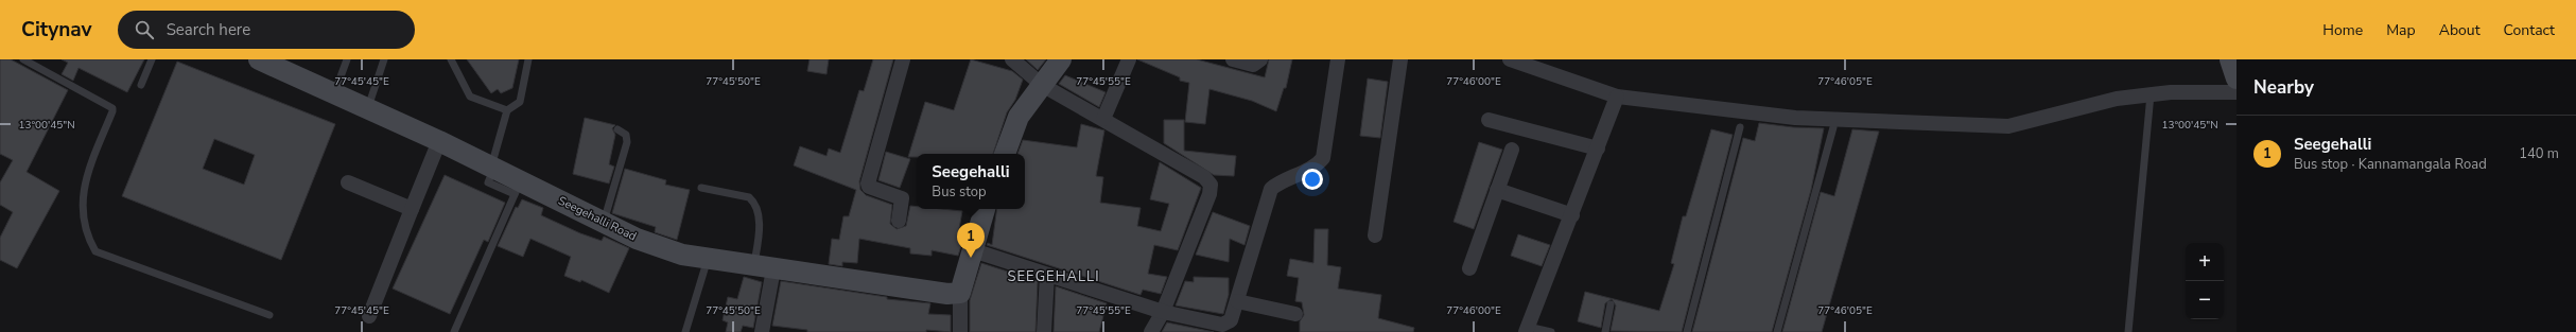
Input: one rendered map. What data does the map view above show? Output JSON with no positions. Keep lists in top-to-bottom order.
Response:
{
  "streets": {
    "main road": ["Seegehalli Road"]
  },
  "districts": ["SEEGEHALLI"],
  "page": {
    "header": "Citynav",
    "search": "Search here",
    "nav": [
      "Home",
      "Map",
      "About",
      "Contact"
    ],
    "heading": "Nearby",
    "list": [
      {
        "mark": "1",
        "name": "Seegehalli",
        "note": "Bus stop · Kannamangala Road",
        "value": "140 m"
      }
    ],
    "popup": ["Seegehalli", "Bus stop"],
    "pins": "1",
    "map_buttons": ["+", "−"]
  },
  "coordinates": [
    "77°45'45\"E",
    "77°45'50\"E",
    "77°45'55\"E",
    "77°46'00\"E",
    "77°46'05\"E",
    "13°00'45\"N"
  ]
}
